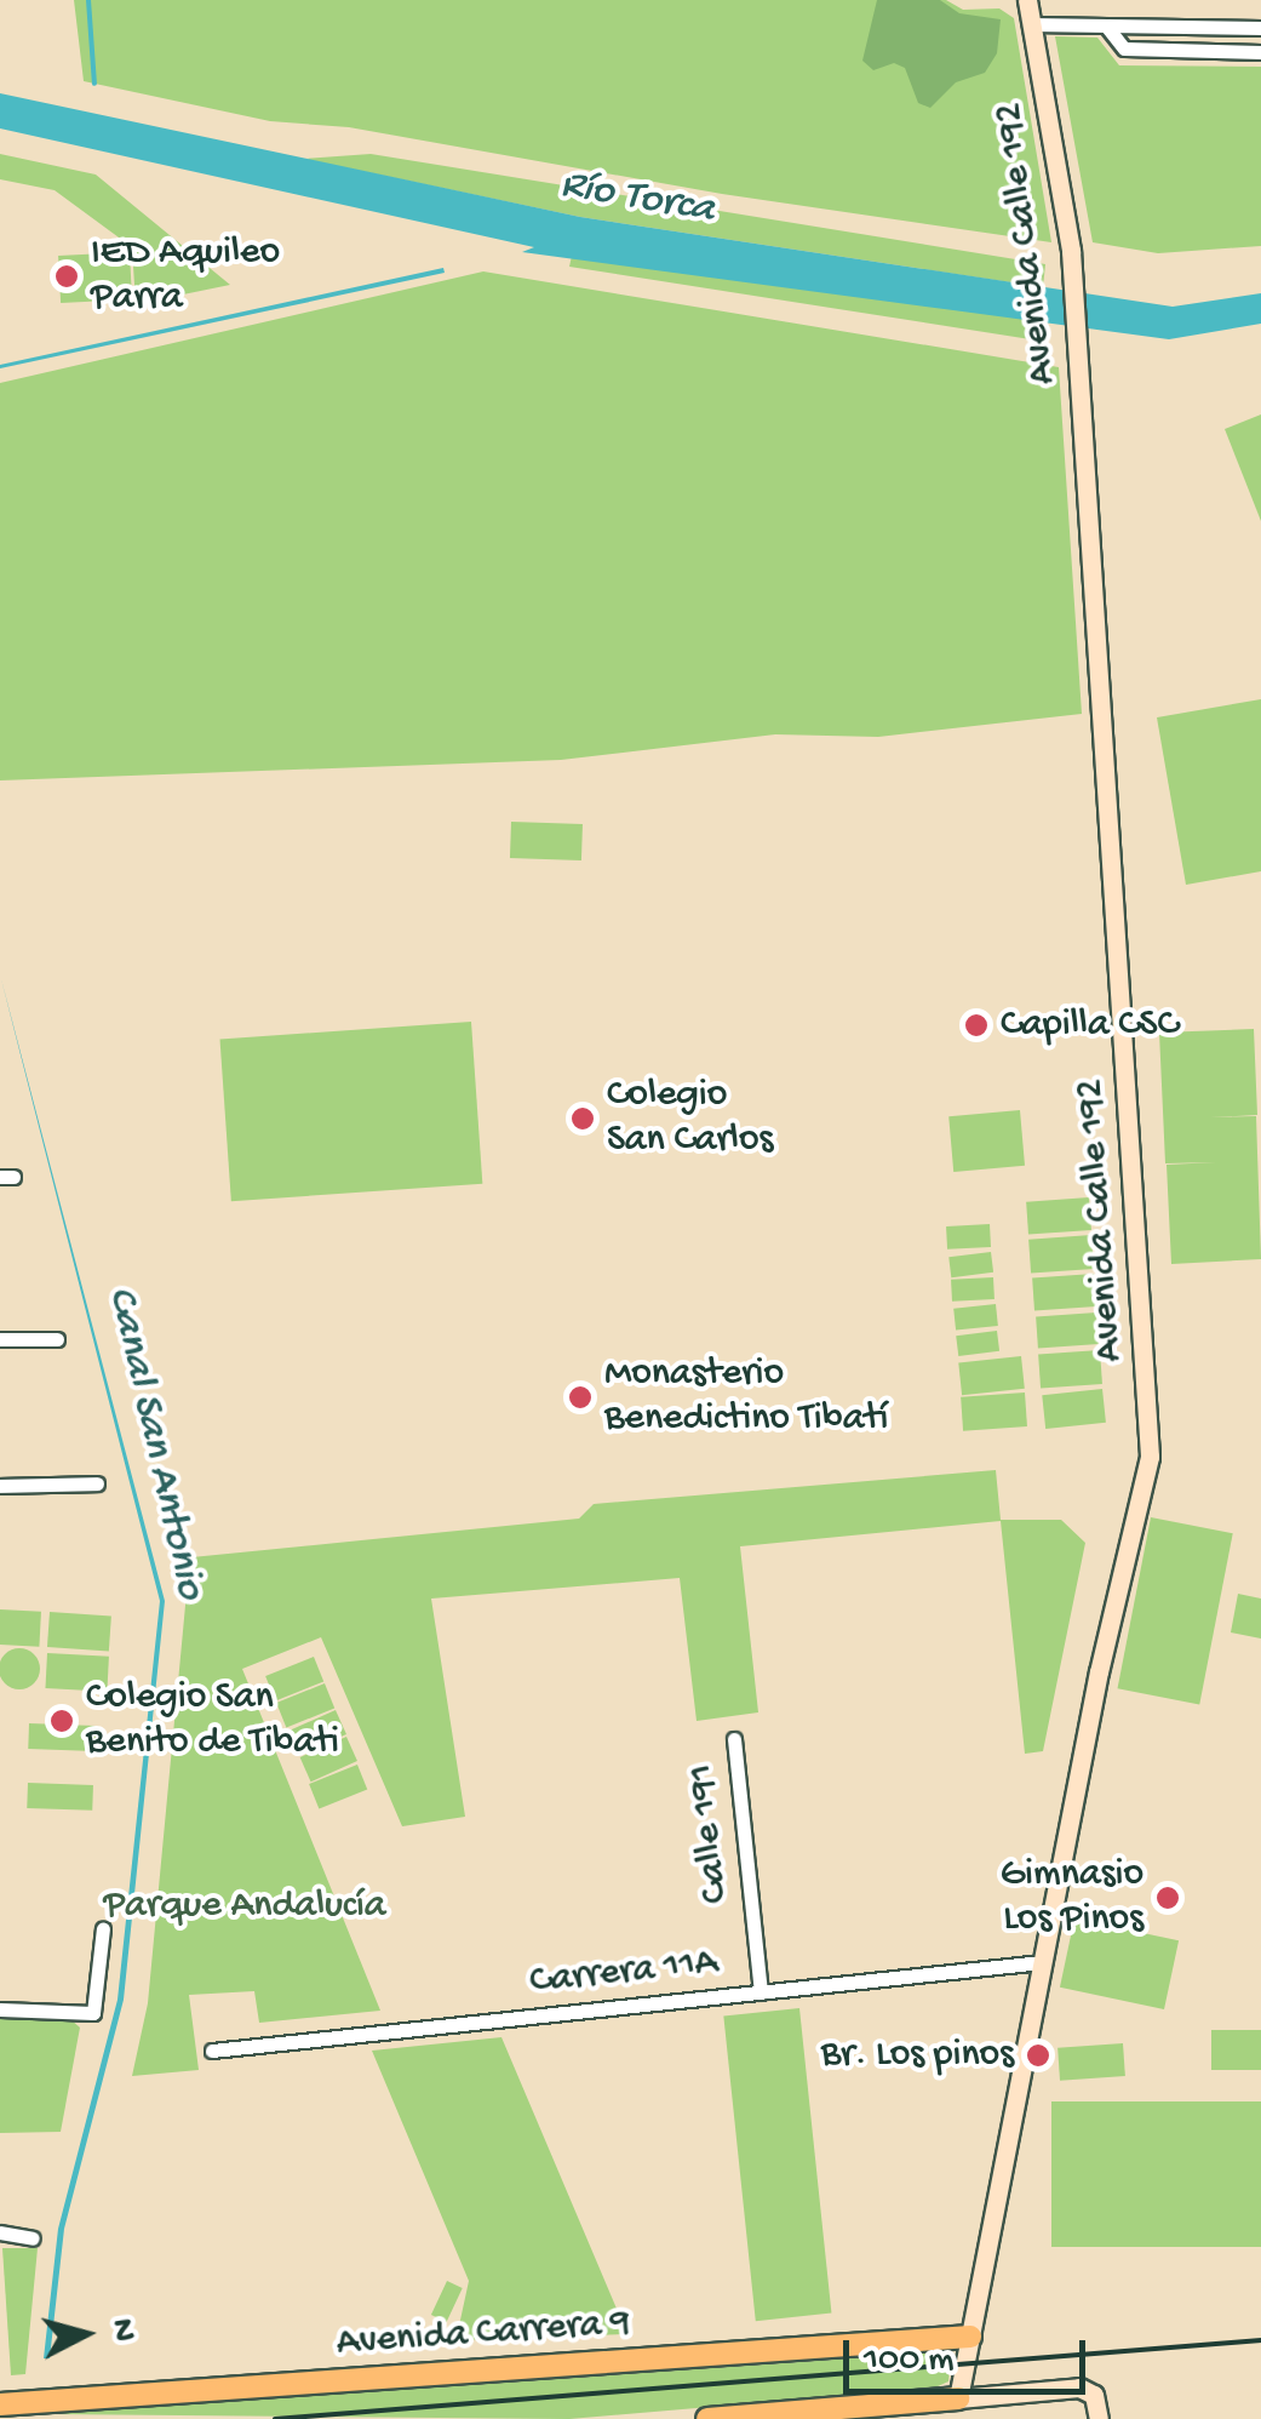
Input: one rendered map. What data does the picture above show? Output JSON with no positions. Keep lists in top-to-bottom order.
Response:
{
  "streets": {
    "main road": ["Avenida Calle 192", "Avenida Carrera 9"],
    "street": ["Calle 191", "Carrera 11A"]
  },
  "crossings": [
    ["Avenida Calle 192", "Carrera 11A"],
    ["Avenida Calle 192", "Avenida Carrera 9"],
    ["Calle 191", "Carrera 11A"]
  ],
  "water": ["Río Torca", "Canal San Antonio"],
  "parks": ["Parque Andalucía"],
  "places": [
    "IED Aquileo Parra",
    "Capilla CSC",
    "Colegio San Carlos",
    "Monasterio Benedictino Tibatí",
    "Colegio San Benito de Tibati",
    "Gimnasio Los Pinos",
    "Br. Los pinos"
  ],
  "scale_bar": "100 m",
  "north": "right"
}
